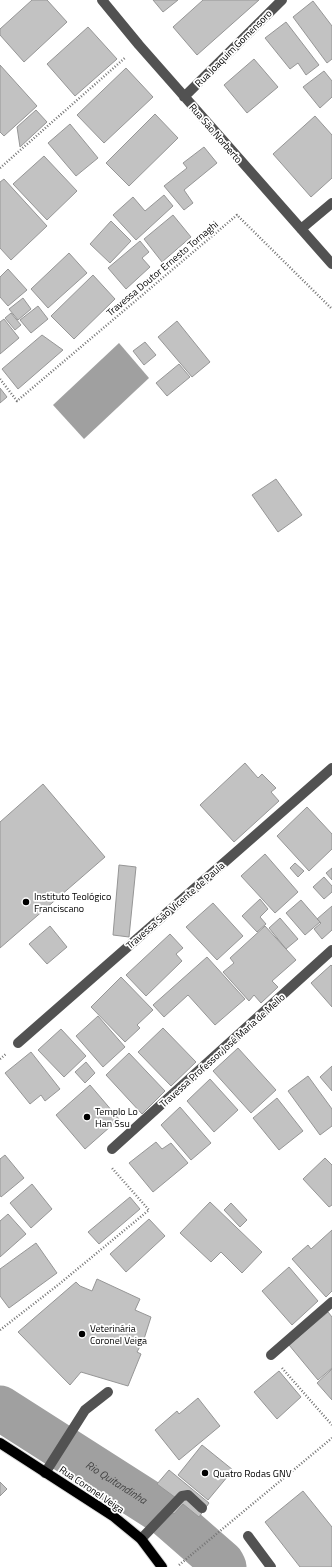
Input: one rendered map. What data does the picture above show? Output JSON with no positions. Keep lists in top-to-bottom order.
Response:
{
  "streets": {
    "main road": ["Rua Coronel Veiga"],
    "street": [
      "Rua Joaquim Gomensoro",
      "Rua São Norberto",
      "Travessa São Vicente de Paula",
      "Travessa Professor José Maria de Mello"
    ],
    "path": ["Travessa Doutor Ernesto Tornaghi"]
  },
  "crossings": [
    ["Rua Joaquim Gomensoro", "Rua São Norberto"]
  ],
  "water": ["Rio Quitandinha"],
  "places": [
    "Instituto Teológico Franciscano",
    "Templo Lo Han Ssu",
    "Veterinária Coronel Veiga",
    "Quatro Rodas GNV"
  ]
}
